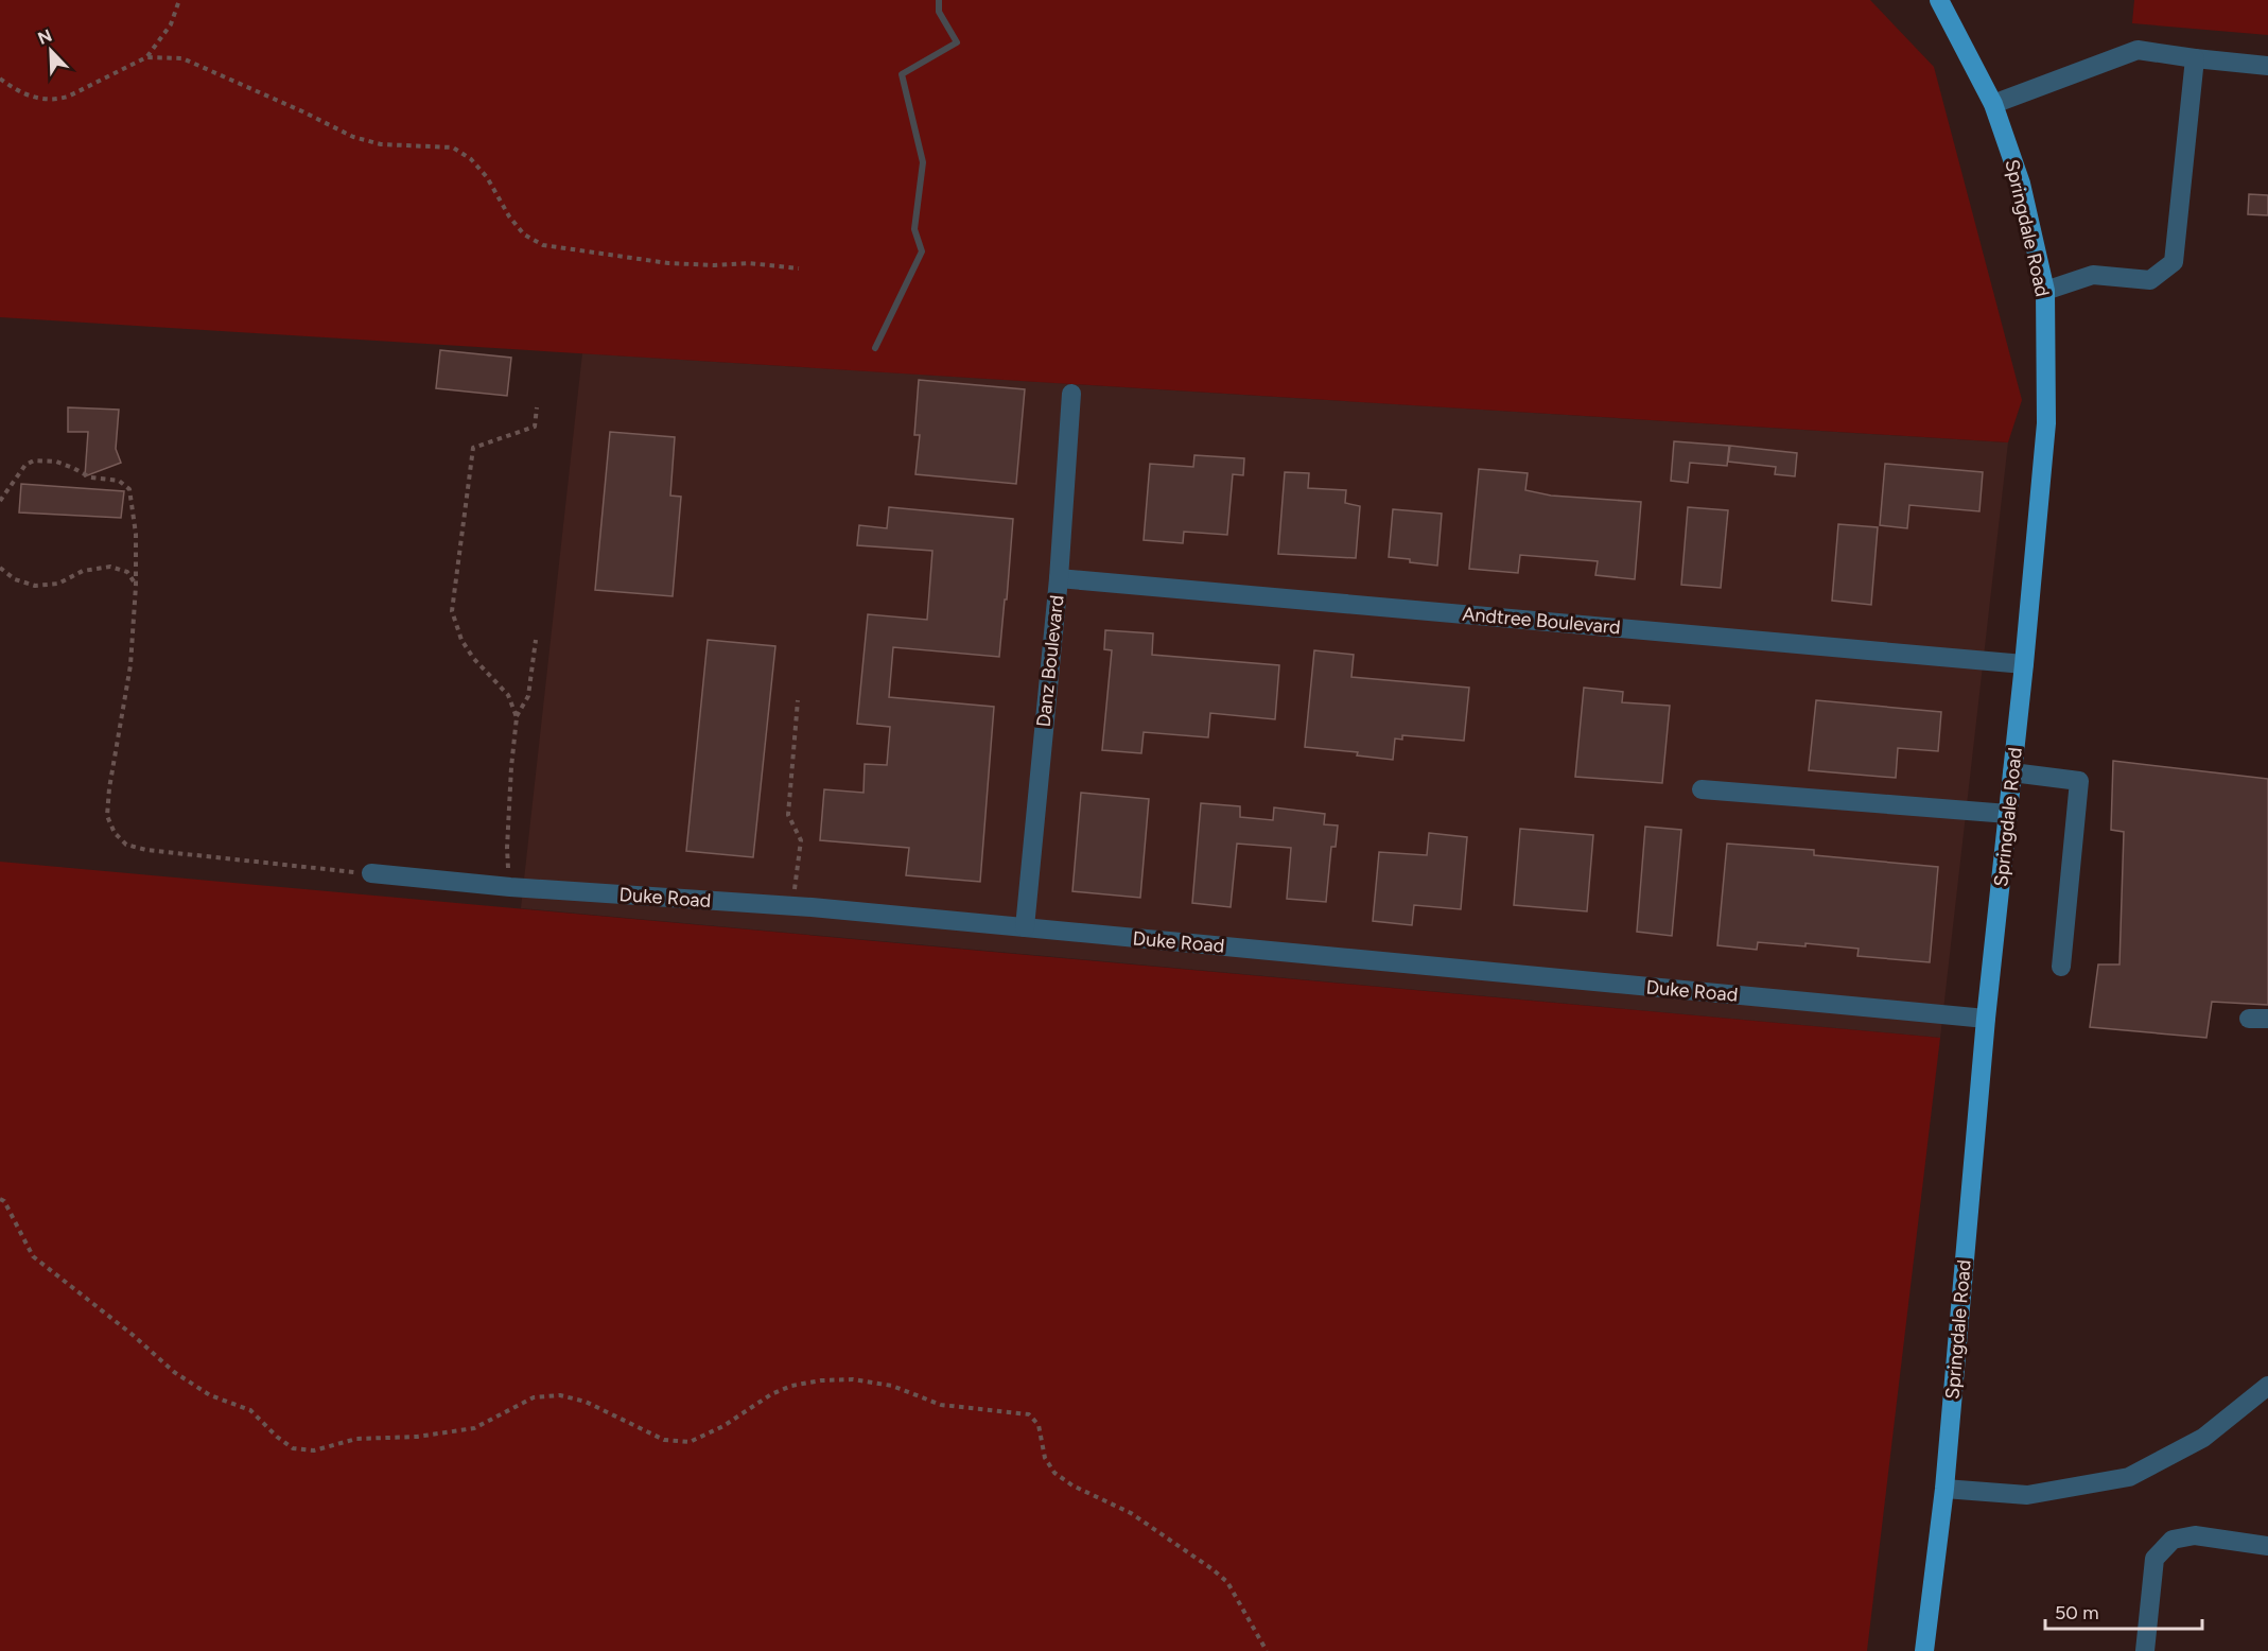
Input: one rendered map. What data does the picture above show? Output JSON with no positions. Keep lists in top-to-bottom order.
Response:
{
  "streets": {
    "main road": ["Springdale Road"],
    "street": ["Andtree Boulevard", "Danz Boulevard", "Duke Road"]
  },
  "crossings": [
    ["Springdale Road", "Andtree Boulevard"],
    ["Springdale Road", "Duke Road"],
    ["Andtree Boulevard", "Danz Boulevard"],
    ["Danz Boulevard", "Duke Road"]
  ],
  "scale_bar": "50 m",
  "north": "top left"
}
